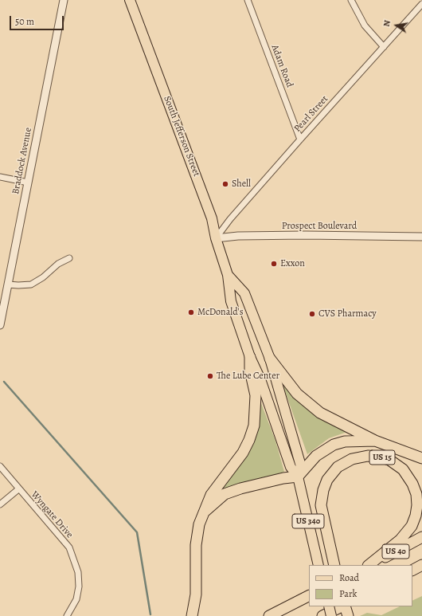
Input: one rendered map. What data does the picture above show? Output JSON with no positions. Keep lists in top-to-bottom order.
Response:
{
  "streets": {
    "highway": ["US 15", "US 40"],
    "main road": ["South Jefferson Street", "US 340"],
    "street": [
      "Adam Road",
      "Pearl Street",
      "Braddock Avenue",
      "Prospect Boulevard",
      "Wyngate Drive"
    ]
  },
  "crossings": [
    ["Adam Road", "Pearl Street"],
    ["Pearl Street", "South Jefferson Street"],
    ["Pearl Street", "Prospect Boulevard"],
    ["South Jefferson Street", "Prospect Boulevard"]
  ],
  "places": [
    "Shell",
    "Exxon",
    "McDonald's",
    "CVS Pharmacy",
    "The Lube Center"
  ],
  "legend": ["Road", "Park"],
  "scale_bar": "50 m",
  "north": "left"
}
